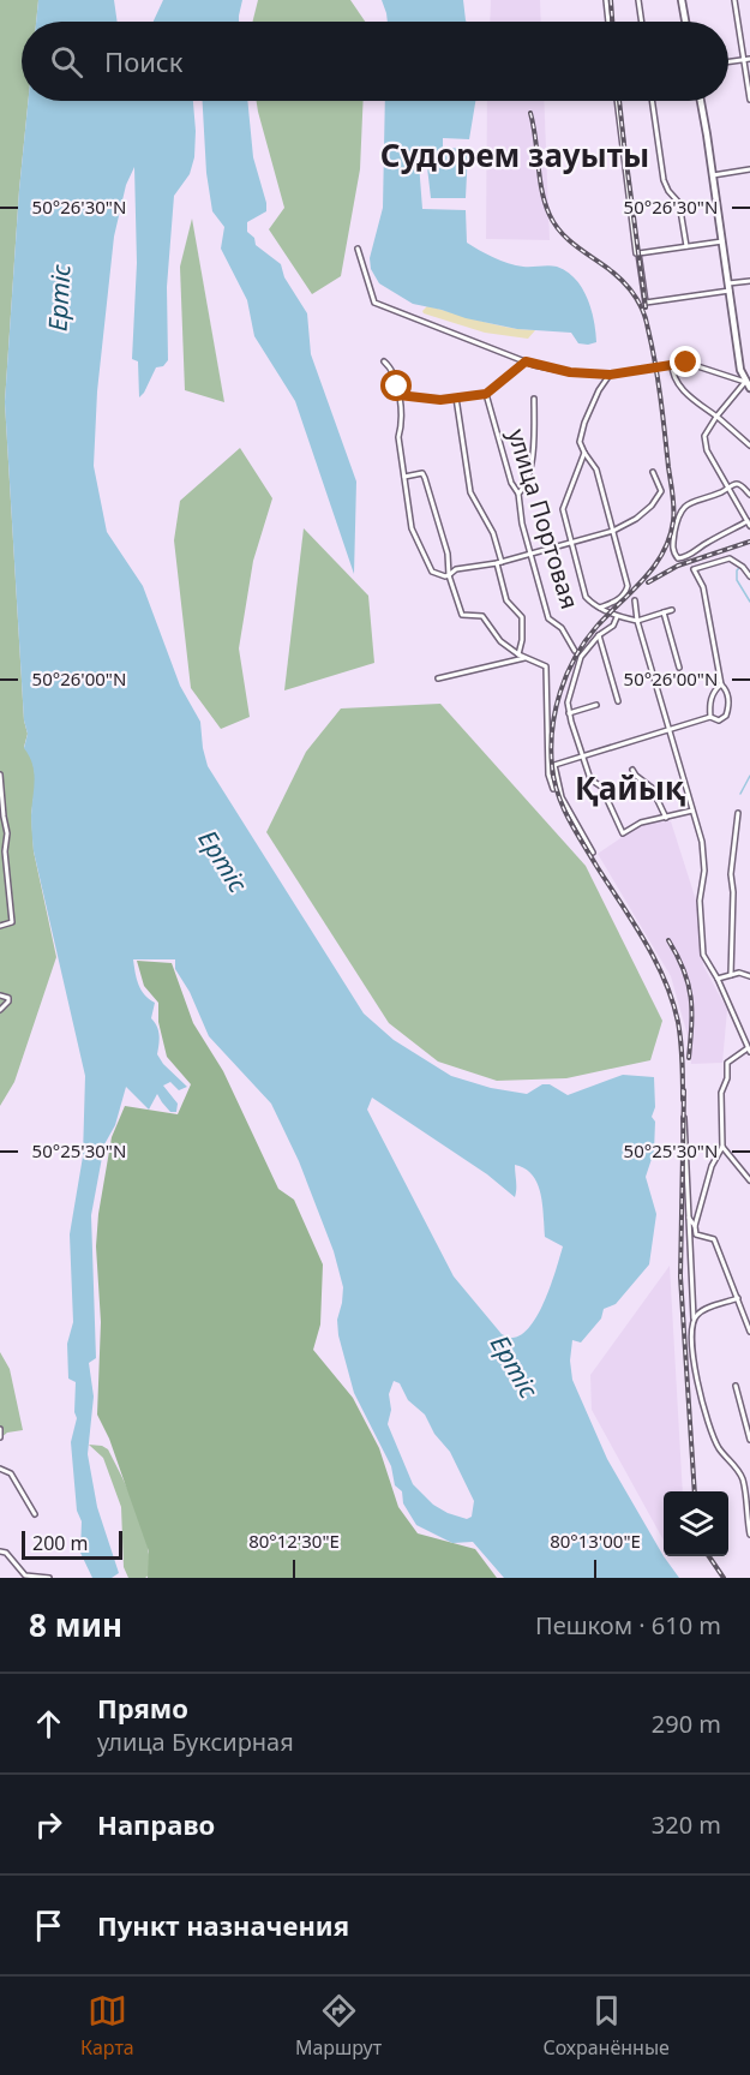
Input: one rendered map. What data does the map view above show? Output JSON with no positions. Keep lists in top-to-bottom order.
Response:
{
  "streets": {
    "street": ["улица Портовая"]
  },
  "districts": ["Судорем зауыты", "Қайық"],
  "water": ["Ертіс"],
  "scale_bar": "200 m",
  "page": {
    "search": "Поиск",
    "scale": "200 m",
    "heading": ["8 мин", "Пешком · 610 m"],
    "list": [
      ["Прямо", "улица Буксирная", "290 m"],
      ["Направо", "320 m"],
      "Пункт назначения"
    ],
    "nav": ["Карта", "Маршрут", "Сохранённые"]
  },
  "coordinates": [
    "50°26'30\"N",
    "50°26'00\"N",
    "50°25'30\"N",
    "80°12'30\"E",
    "80°13'00\"E"
  ]
}
